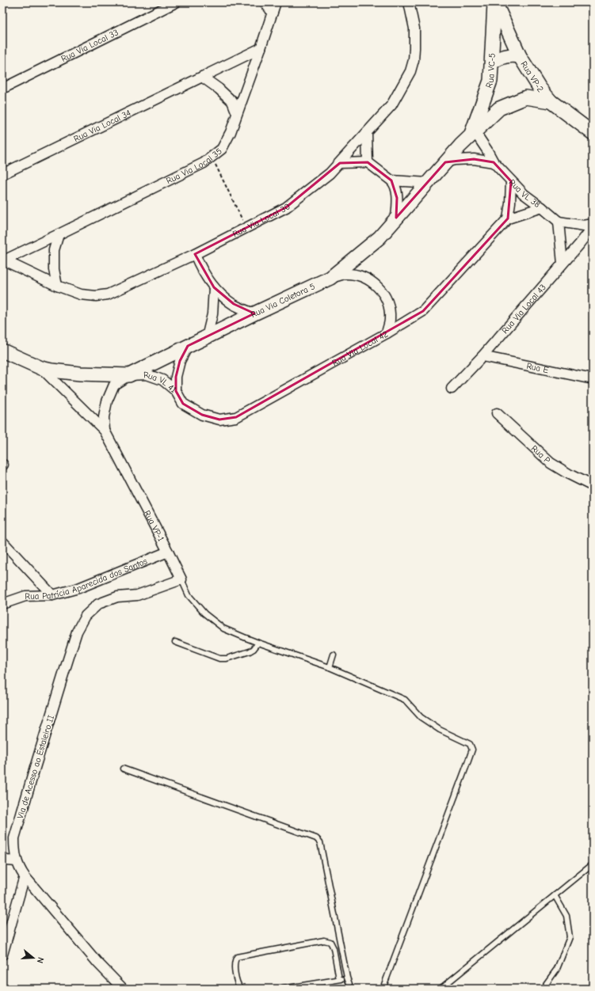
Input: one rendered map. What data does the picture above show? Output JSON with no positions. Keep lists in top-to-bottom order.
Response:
{
  "streets": {
    "street": [
      "Rua Via Local 33",
      "Rua VC-5",
      "Rua VP-2",
      "Rua Via Local 34",
      "Rua Via Local 35",
      "Rua VL 38",
      "Rua Via Local 30",
      "Rua Via Coletora 5",
      "Rua Via Local 43",
      "Rua Via Local 42",
      "Rua E",
      "Rua VL 41",
      "Rua P",
      "Rua VP-1",
      "Rua Patrícia Aparecida dos Santos",
      "Via de Acesso ao Estaleiro II"
    ]
  },
  "crossings": [
    ["Rua VC-5", "Rua VP-2"],
    ["Rua VC-5", "Rua VL 38"],
    ["Rua VC-5", "Rua Via Coletora 5"],
    ["Rua Via Local 34", "Rua Via Local 35"],
    ["Rua Via Local 35", "Rua Via Local 30"],
    ["Rua VL 38", "Rua Via Local 42"],
    ["Rua Via Coletora 5", "Rua VL 41"],
    ["Rua Via Coletora 5", "Rua VP-1"],
    ["Rua Via Local 43", "Rua E"],
    ["Rua Via Local 42", "Rua VL 41"],
    ["Rua VP-1", "Rua Patrícia Aparecida dos Santos"],
    ["Rua VP-1", "Via de Acesso ao Estaleiro II"]
  ],
  "north": "right"
}
